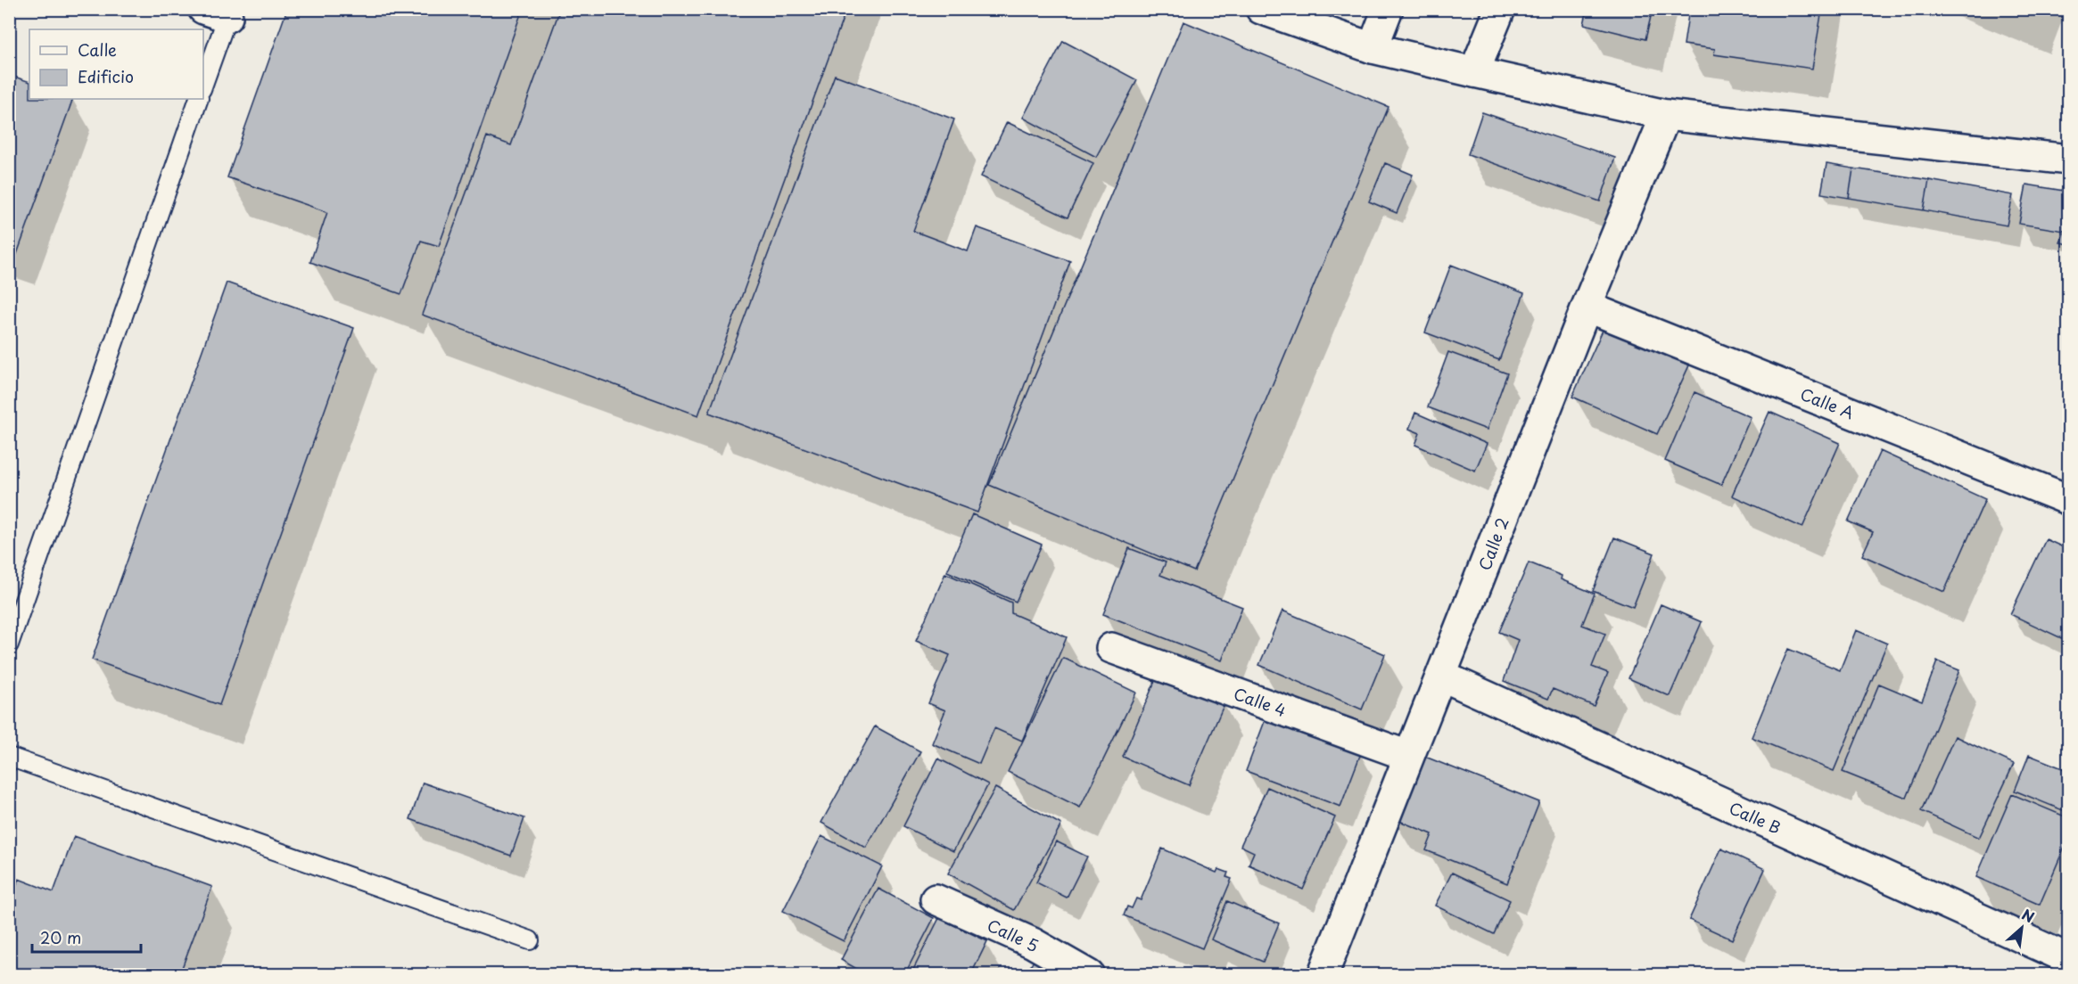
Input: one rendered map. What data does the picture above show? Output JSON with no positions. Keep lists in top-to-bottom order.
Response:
{
  "streets": {
    "street": [
      "Calle A",
      "Calle 2",
      "Calle 4",
      "Calle B",
      "Calle 5"
    ]
  },
  "crossings": [
    ["Calle A", "Calle 2"],
    ["Calle 2", "Calle 4"],
    ["Calle 2", "Calle B"]
  ],
  "legend": ["Calle", "Edificio"],
  "scale_bar": "20 m",
  "north": "top right"
}
